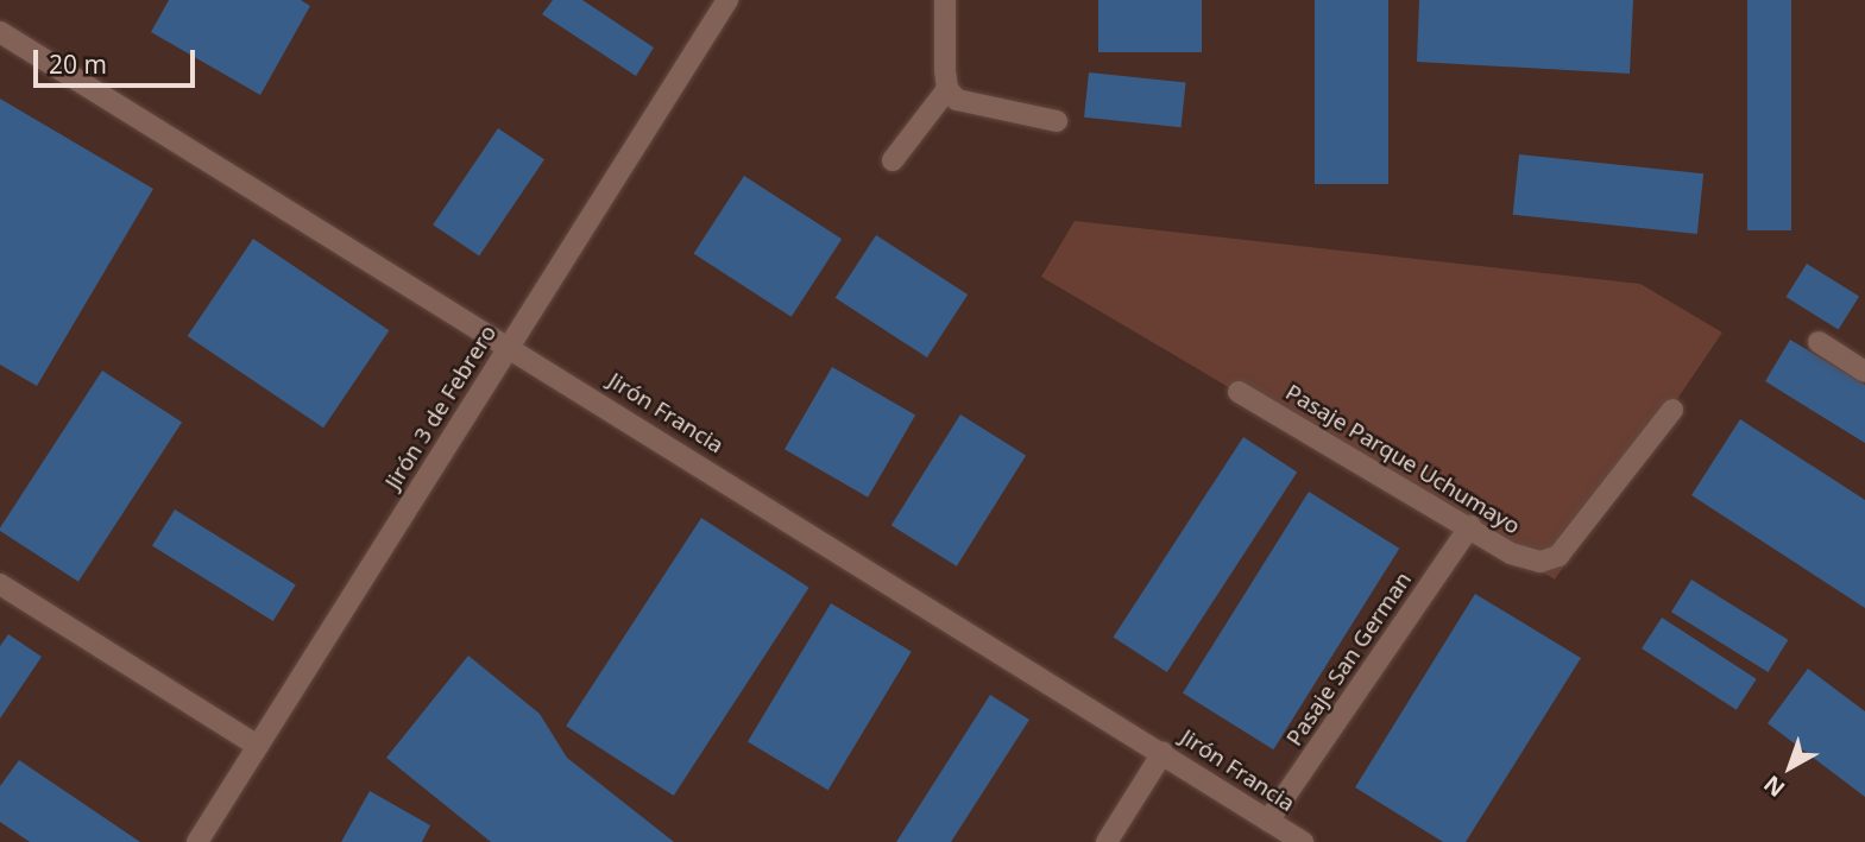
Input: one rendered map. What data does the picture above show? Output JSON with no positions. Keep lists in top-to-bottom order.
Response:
{
  "streets": {
    "street": [
      "Jirón 3 de Febrero",
      "Jirón Francia",
      "Pasaje Parque Uchumayo",
      "Pasaje San German"
    ]
  },
  "crossings": [
    ["Jirón 3 de Febrero", "Jirón Francia"],
    ["Jirón Francia", "Pasaje San German"],
    ["Pasaje Parque Uchumayo", "Pasaje San German"]
  ],
  "scale_bar": "20 m",
  "north": "bottom left"
}
